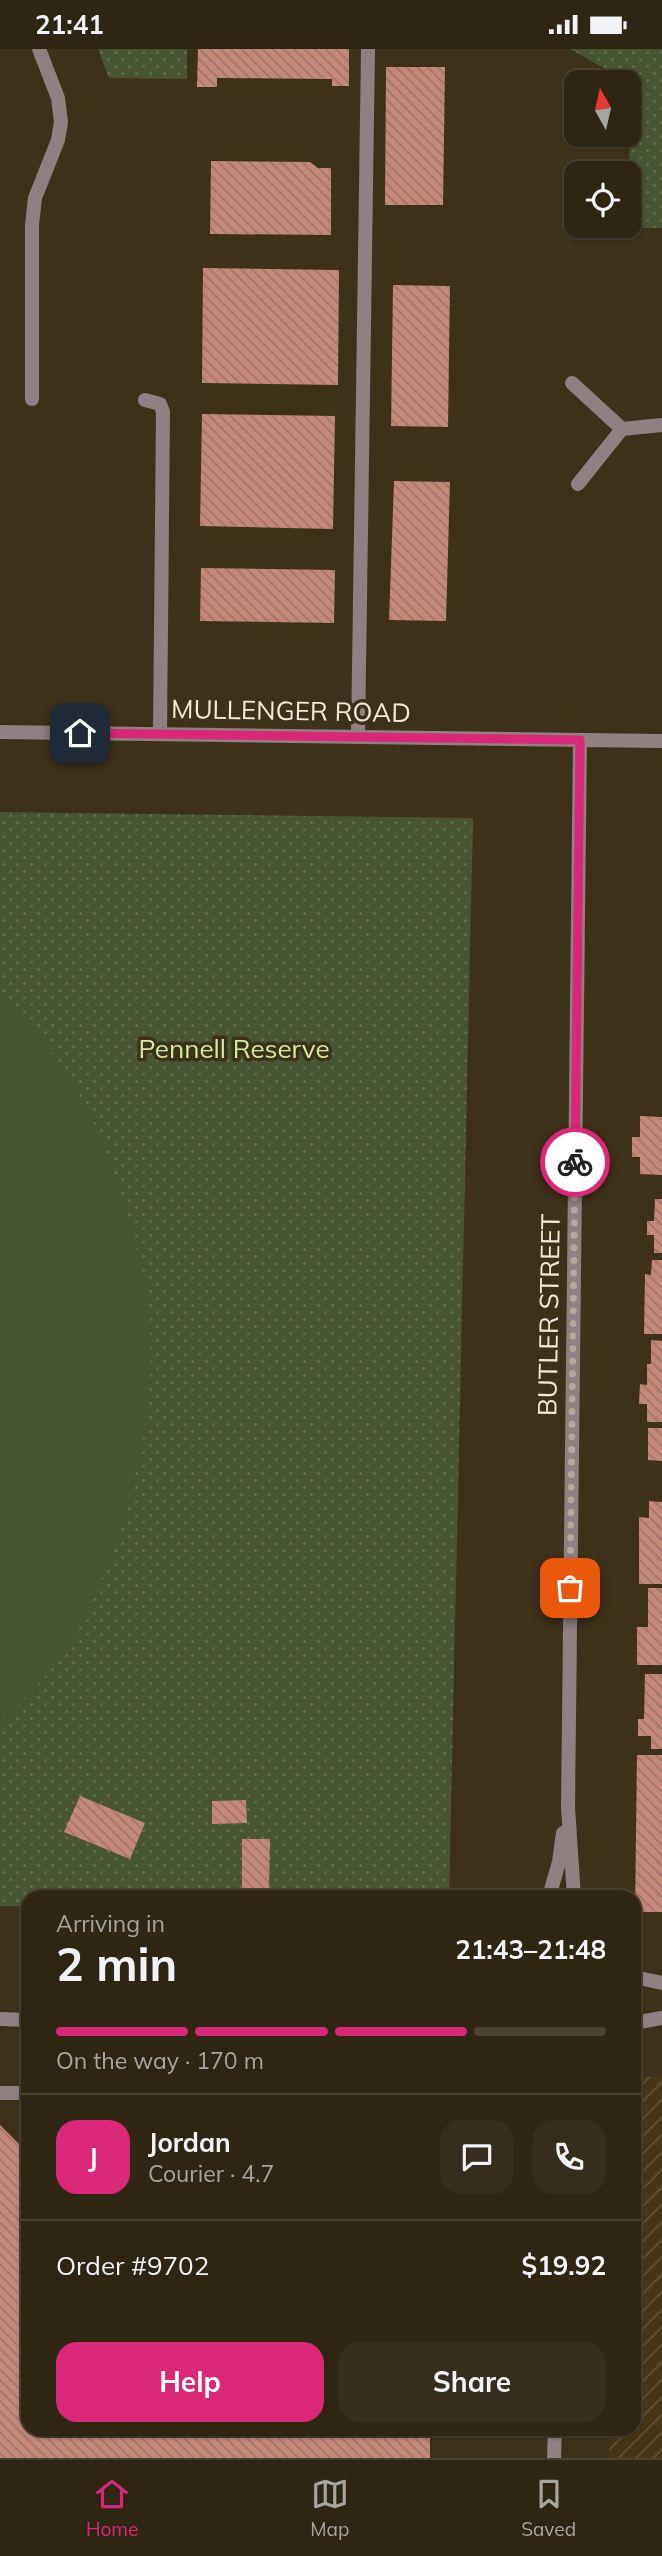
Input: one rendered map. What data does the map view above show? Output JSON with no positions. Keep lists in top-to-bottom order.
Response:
{
  "streets": {
    "street": ["MULLENGER ROAD", "BUTLER STREET"]
  },
  "crossings": [
    ["MULLENGER ROAD", "BUTLER STREET"]
  ],
  "parks": ["Pennell Reserve"],
  "north": "top",
  "page": {
    "status": "21:41",
    "heading": ["2 min", "Arriving in", "21:43–21:48"],
    "panel": [
      "Jordan",
      "Courier · 4.7",
      "Order #9702",
      "$19.92"
    ],
    "bar": "On the way · 170 m",
    "round": "J",
    "buttons": ["Help", "Share"],
    "tabs": ["Home", "Map", "Saved"]
  }
}
